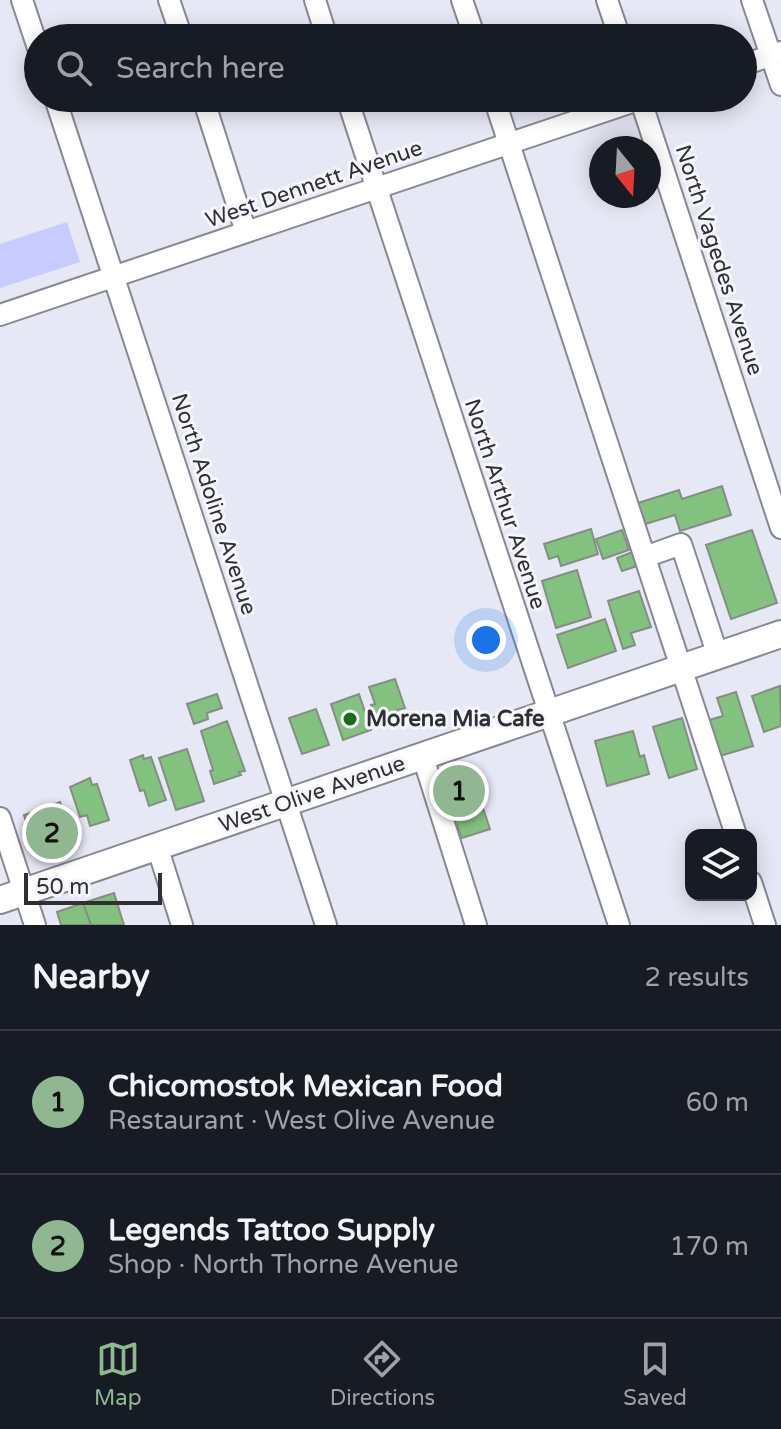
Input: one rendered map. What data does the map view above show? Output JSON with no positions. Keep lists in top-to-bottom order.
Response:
{
  "streets": {
    "main road": ["West Olive Avenue"],
    "street": [
      "West Dennett Avenue",
      "North Vagedes Avenue",
      "North Adoline Avenue",
      "North Arthur Avenue"
    ]
  },
  "crossings": [
    ["West Dennett Avenue", "North Adoline Avenue"],
    ["West Dennett Avenue", "North Arthur Avenue"],
    ["North Adoline Avenue", "West Olive Avenue"],
    ["North Arthur Avenue", "West Olive Avenue"]
  ],
  "places": ["Morena Mia Cafe"],
  "scale_bar": "50 m",
  "north": "bottom",
  "page": {
    "search": "Search here",
    "pins": ["1", "2"],
    "scale": "50 m",
    "heading": ["Nearby", "2 results"],
    "list": [
      {
        "mark": "1",
        "name": "Chicomostok Mexican Food",
        "note": "Restaurant · West Olive Avenue",
        "value": "60 m"
      },
      {
        "mark": "2",
        "name": "Legends Tattoo Supply",
        "note": "Shop · North Thorne Avenue",
        "value": "170 m"
      }
    ],
    "nav": ["Map", "Directions", "Saved"]
  }
}
